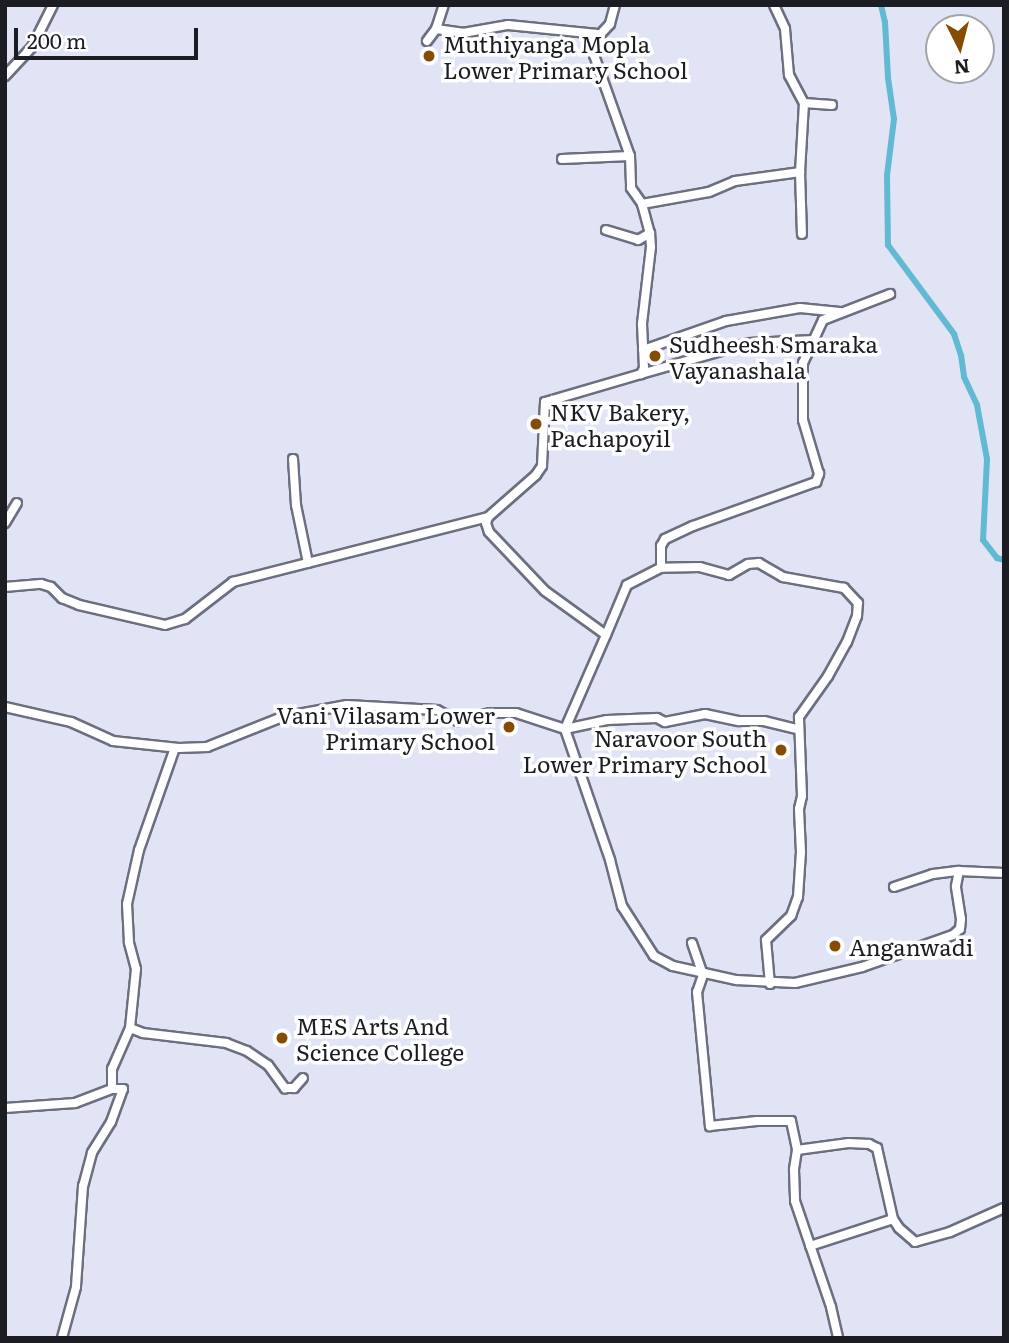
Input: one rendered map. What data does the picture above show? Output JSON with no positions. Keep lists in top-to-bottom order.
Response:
{
  "places": [
    "Muthiyanga Mopla Lower Primary School",
    "Sudheesh Smaraka Vayanashala",
    "NKV Bakery, Pachapoyil",
    "Vani Vilasam Lower Primary School",
    "Naravoor South Lower Primary School",
    "Anganwadi",
    "MES Arts And Science College"
  ],
  "scale_bar": "200 m",
  "north": "bottom"
}
